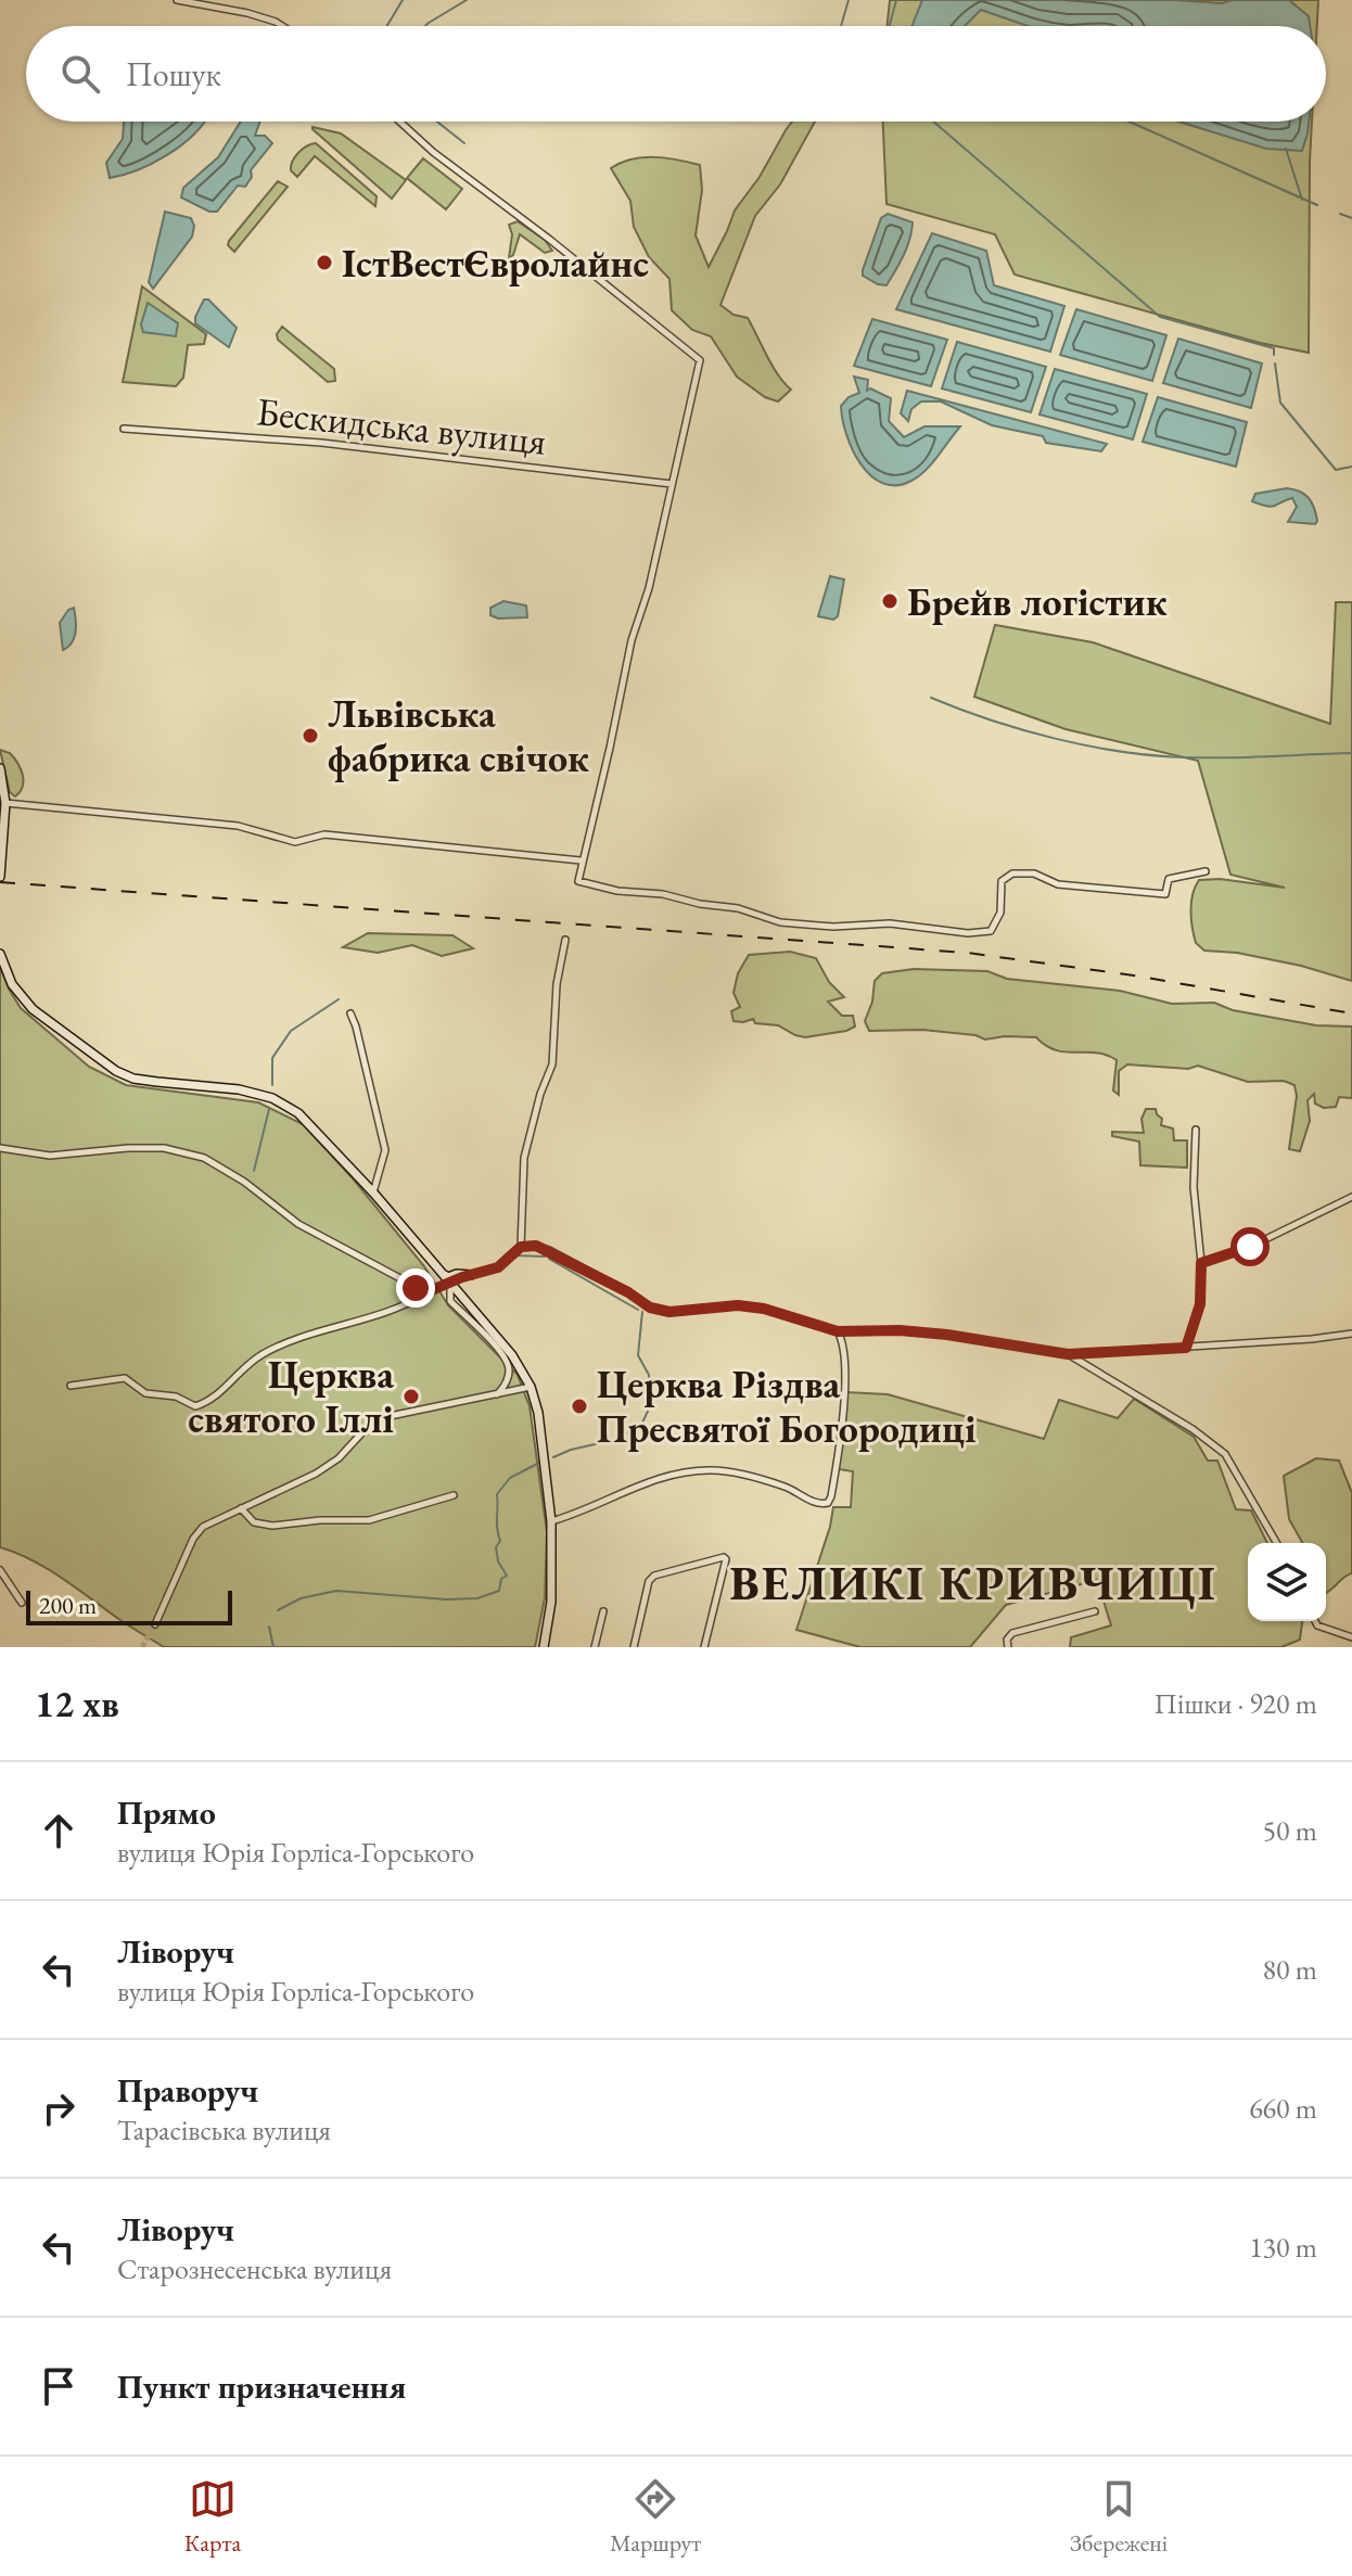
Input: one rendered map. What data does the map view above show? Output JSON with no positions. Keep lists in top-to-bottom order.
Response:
{
  "streets": {
    "street": ["Бескидська вулиця"]
  },
  "districts": ["ВЕЛИКІ КРИВЧИЦІ"],
  "places": [
    "ІстВестЄвролайнс",
    "Брейв логістик",
    "Львівська фабрика свічок",
    "Церква святого Іллі",
    "Церква Різдва Пресвятої Богородиці"
  ],
  "scale_bar": "200 m",
  "page": {
    "search": "Пошук",
    "scale": "200 m",
    "heading": ["12 хв", "Пішки · 920 m"],
    "list": [
      ["Прямо", "вулиця Юрія Горліса-Горського", "50 m"],
      ["Ліворуч", "вулиця Юрія Горліса-Горського", "80 m"],
      ["Праворуч", "Тарасівська вулиця", "660 m"],
      ["Ліворуч", "Старознесенська вулиця", "130 m"],
      "Пункт призначення"
    ],
    "nav": ["Карта", "Маршрут", "Збережені"]
  }
}
